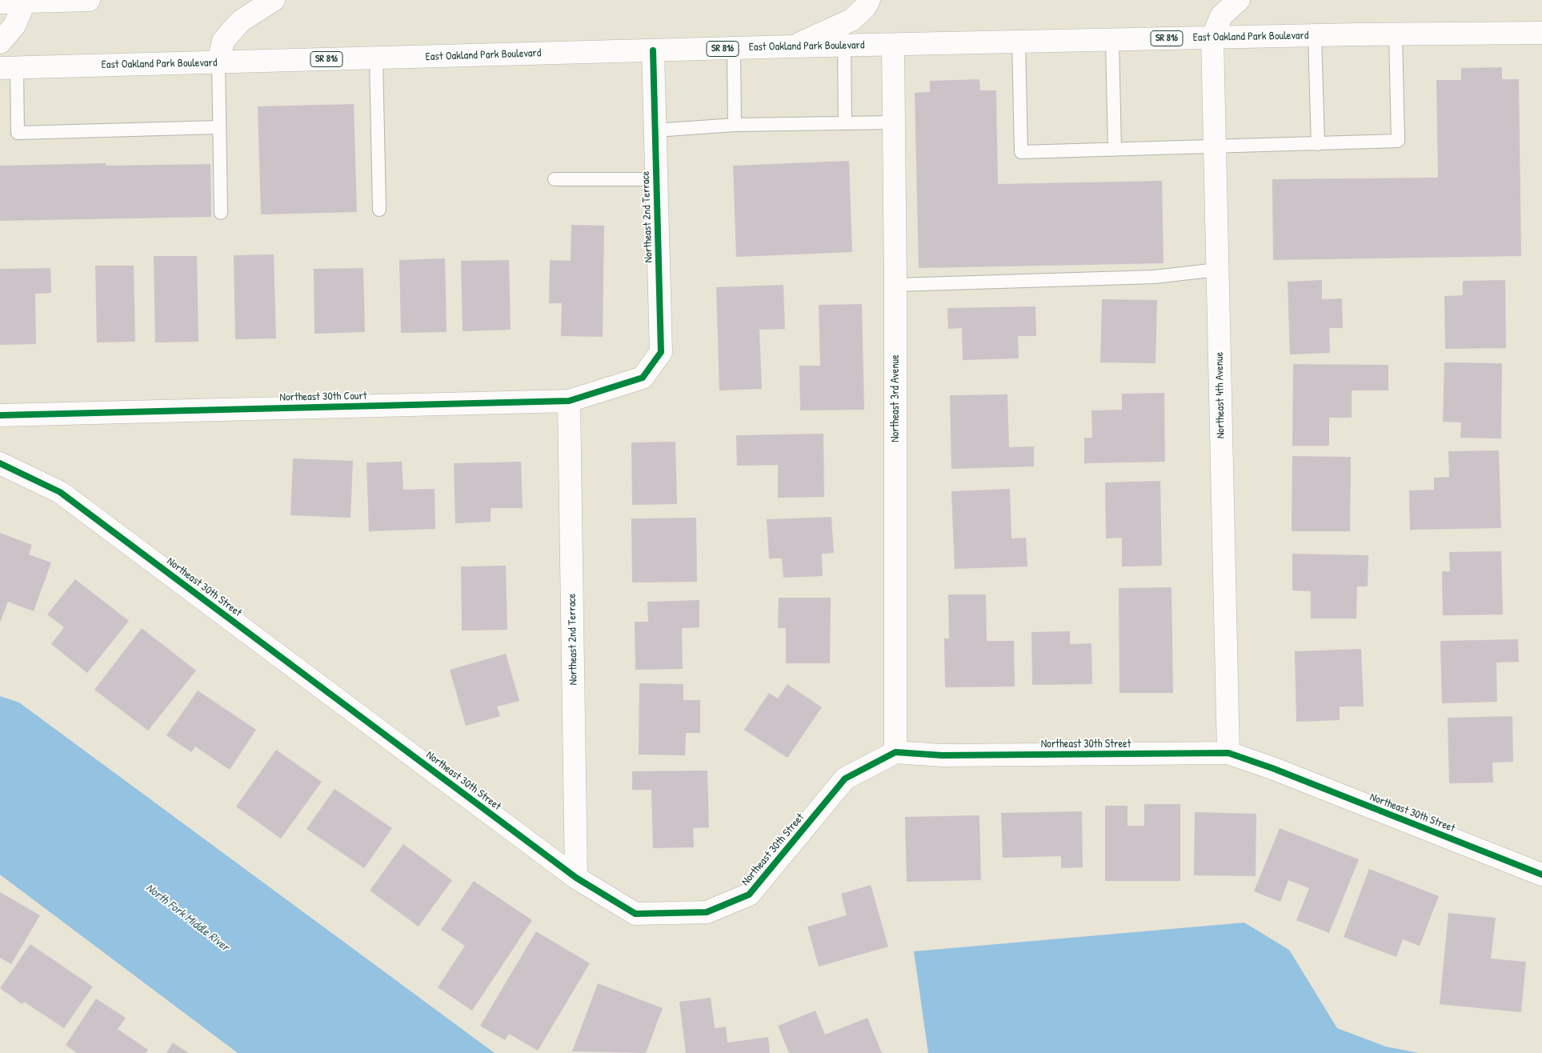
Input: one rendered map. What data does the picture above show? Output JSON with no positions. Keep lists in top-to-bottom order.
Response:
{
  "streets": {
    "street": [
      "East Oakland Park Boulevard",
      "SR 816",
      "Northeast 2nd Terrace",
      "Northeast 4th Avenue",
      "Northeast 30th Court",
      "Northeast 3rd Avenue",
      "Northeast 30th Street"
    ]
  },
  "crossings": [
    ["East Oakland Park Boulevard", "Northeast 2nd Terrace"],
    ["East Oakland Park Boulevard", "Northeast 4th Avenue"],
    ["East Oakland Park Boulevard", "Northeast 3rd Avenue"],
    ["Northeast 2nd Terrace", "Northeast 30th Court"],
    ["Northeast 2nd Terrace", "Northeast 30th Street"],
    ["Northeast 4th Avenue", "Northeast 30th Street"],
    ["Northeast 3rd Avenue", "Northeast 30th Street"]
  ],
  "water": ["North Fork Middle River"]
}
